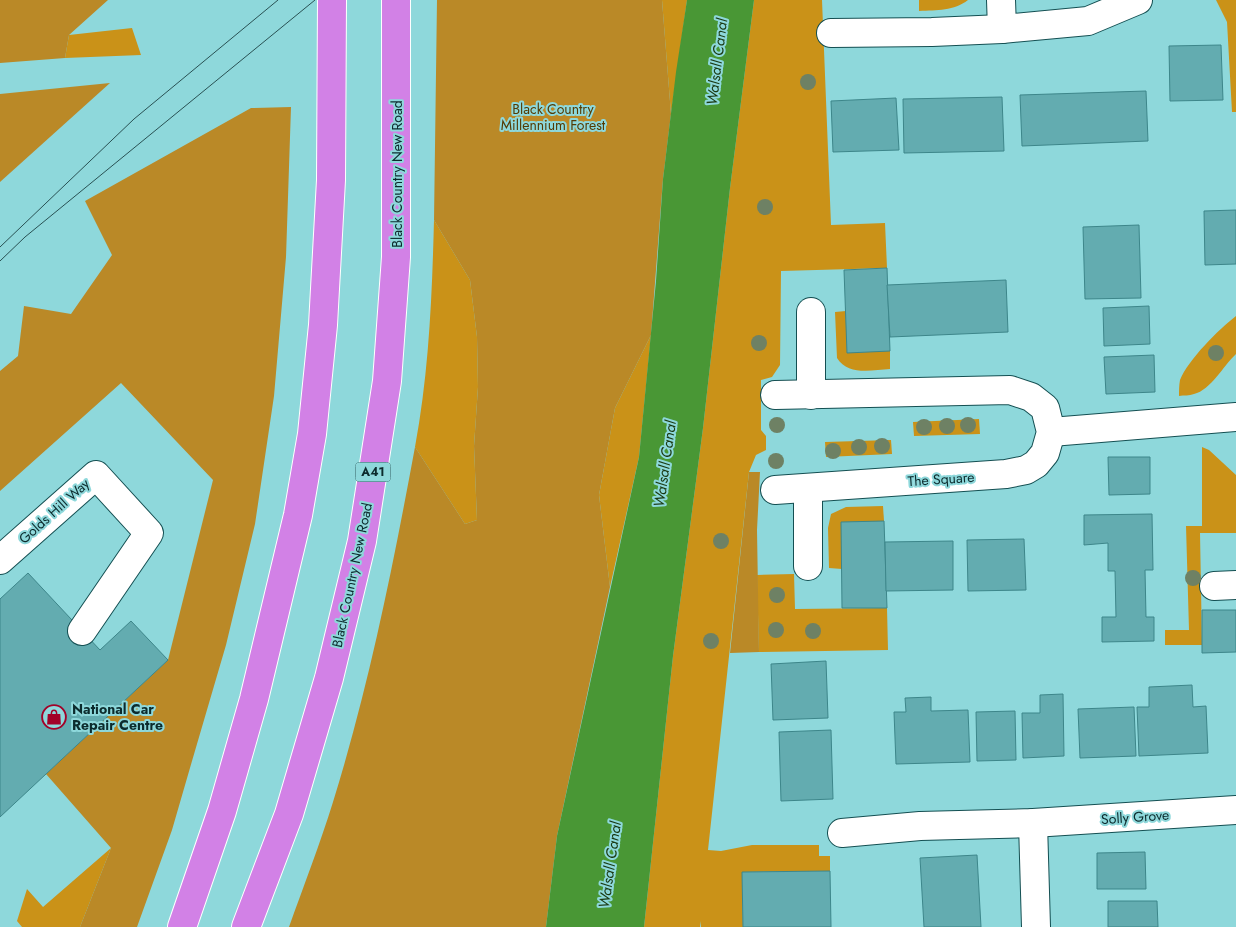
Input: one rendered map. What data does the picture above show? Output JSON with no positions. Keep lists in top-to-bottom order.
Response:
{
  "streets": {
    "highway": ["Black Country New Road", "A41"],
    "street": ["The Square", "Golds Hill Way", "Solly Grove"]
  },
  "water": ["Walsall Canal"],
  "parks": ["Black Country Millennium Forest"],
  "places": {
    "shop": ["National Car Repair Centre"]
  }
}
